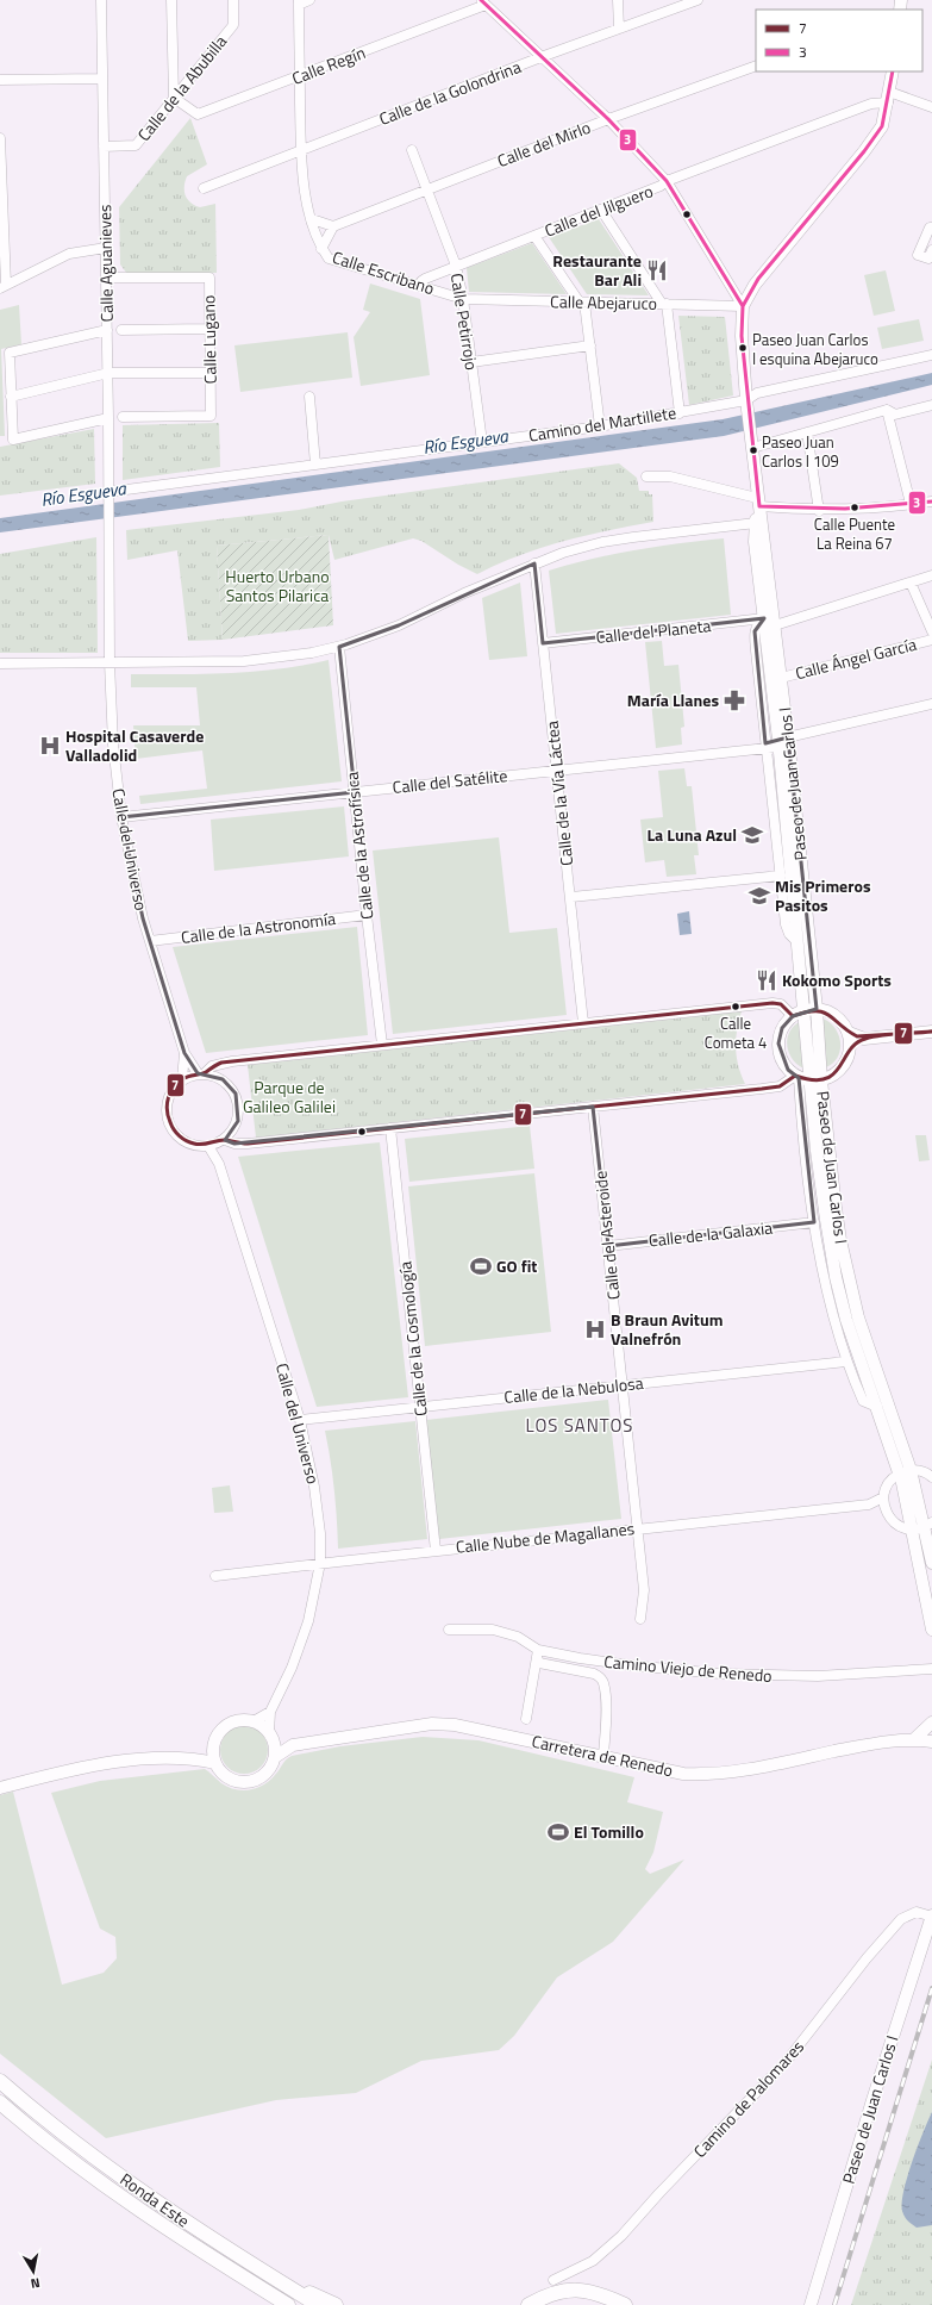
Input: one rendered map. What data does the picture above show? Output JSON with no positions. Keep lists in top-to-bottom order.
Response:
{
  "streets": {
    "highway": ["Ronda Este"],
    "main road": ["Paseo de Juan Carlos I", "Carretera de Renedo"],
    "street": [
      "Calle Regín",
      "Calle de la Abubilla",
      "Calle de la Golondrina",
      "Calle del Mirlo",
      "Calle del Jilguero",
      "Calle Aguanieves",
      "Calle Escribano",
      "Calle Abejaruco",
      "Calle Petirrojo",
      "Calle Lugano",
      "Camino del Martillete",
      "Calle del Planeta",
      "Calle Ángel García",
      "Calle del Satélite",
      "Calle de la Vía Láctea",
      "Calle de la Astrofísica",
      "Calle del Universo",
      "Calle de la Astronomía",
      "Calle de la Galaxia",
      "Calle del Asteroide",
      "Calle de la Cosmología",
      "Calle de la Nebulosa",
      "Calle Nube de Magallanes",
      "Camino Viejo de Renedo",
      "Camino de Palomares"
    ]
  },
  "crossings": [
    ["Calle Regín", "Calle de la Abubilla"],
    ["Calle Regín", "Calle Escribano"],
    ["Calle de la Abubilla", "Calle Aguanieves"],
    ["Calle de la Golondrina", "Calle Escribano"],
    ["Calle del Mirlo", "Calle Petirrojo"],
    ["Calle del Jilguero", "Calle Escribano"],
    ["Calle del Jilguero", "Calle Petirrojo"],
    ["Calle del Jilguero", "Paseo de Juan Carlos I"],
    ["Calle Aguanieves", "Calle Lugano"],
    ["Calle Aguanieves", "Camino del Martillete"],
    ["Calle Aguanieves", "Calle del Universo"],
    ["Calle Escribano", "Calle Abejaruco"],
    ["Calle Escribano", "Calle Petirrojo"],
    ["Calle Abejaruco", "Calle Petirrojo"],
    ["Calle Abejaruco", "Paseo de Juan Carlos I"],
    ["Calle Petirrojo", "Camino del Martillete"],
    ["Camino del Martillete", "Paseo de Juan Carlos I"],
    ["Calle del Planeta", "Paseo de Juan Carlos I"],
    ["Calle del Planeta", "Calle de la Vía Láctea"],
    ["Calle Ángel García", "Paseo de Juan Carlos I"],
    ["Calle del Satélite", "Paseo de Juan Carlos I"],
    ["Calle del Satélite", "Calle de la Vía Láctea"],
    ["Calle del Satélite", "Calle de la Astrofísica"],
    ["Calle del Satélite", "Calle del Universo"],
    ["Paseo de Juan Carlos I", "Calle de la Galaxia"],
    ["Paseo de Juan Carlos I", "Calle de la Nebulosa"],
    ["Paseo de Juan Carlos I", "Camino de Palomares"],
    ["Calle de la Astrofísica", "Calle de la Astronomía"],
    ["Calle del Universo", "Calle de la Astronomía"],
    ["Calle del Universo", "Calle de la Nebulosa"],
    ["Calle del Universo", "Calle Nube de Magallanes"],
    ["Calle del Universo", "Carretera de Renedo"],
    ["Calle de la Galaxia", "Calle del Asteroide"],
    ["Calle del Asteroide", "Calle de la Nebulosa"],
    ["Calle del Asteroide", "Calle Nube de Magallanes"],
    ["Calle de la Cosmología", "Calle de la Nebulosa"],
    ["Calle de la Cosmología", "Calle Nube de Magallanes"]
  ],
  "districts": ["LOS SANTOS"],
  "water": ["Río Esgueva"],
  "parks": ["Huerto Urbano Santos Pilarica", "Parque de Galileo Galilei"],
  "places": {
    "restaurant": ["Restaurante Bar Ali", "Kokomo Sports"],
    "other": [
      "Paseo Juan Carlos I esquina Abejaruco",
      "Paseo Juan Carlos I 109",
      "Calle Puente La Reina 67",
      "Calle Cometa 4"
    ],
    "pharmacy": ["María Llanes"],
    "hospital": ["Hospital Casaverde Valladolid", "B Braun Avitum Valnefrón"],
    "school or university": ["La Luna Azul", "Mis Primeros Pasitos"],
    "sports": ["GO fit", "El Tomillo"]
  },
  "lines": ["transit line 3", "transit line 7"],
  "legend": ["7", "3"],
  "north": "bottom"
}
